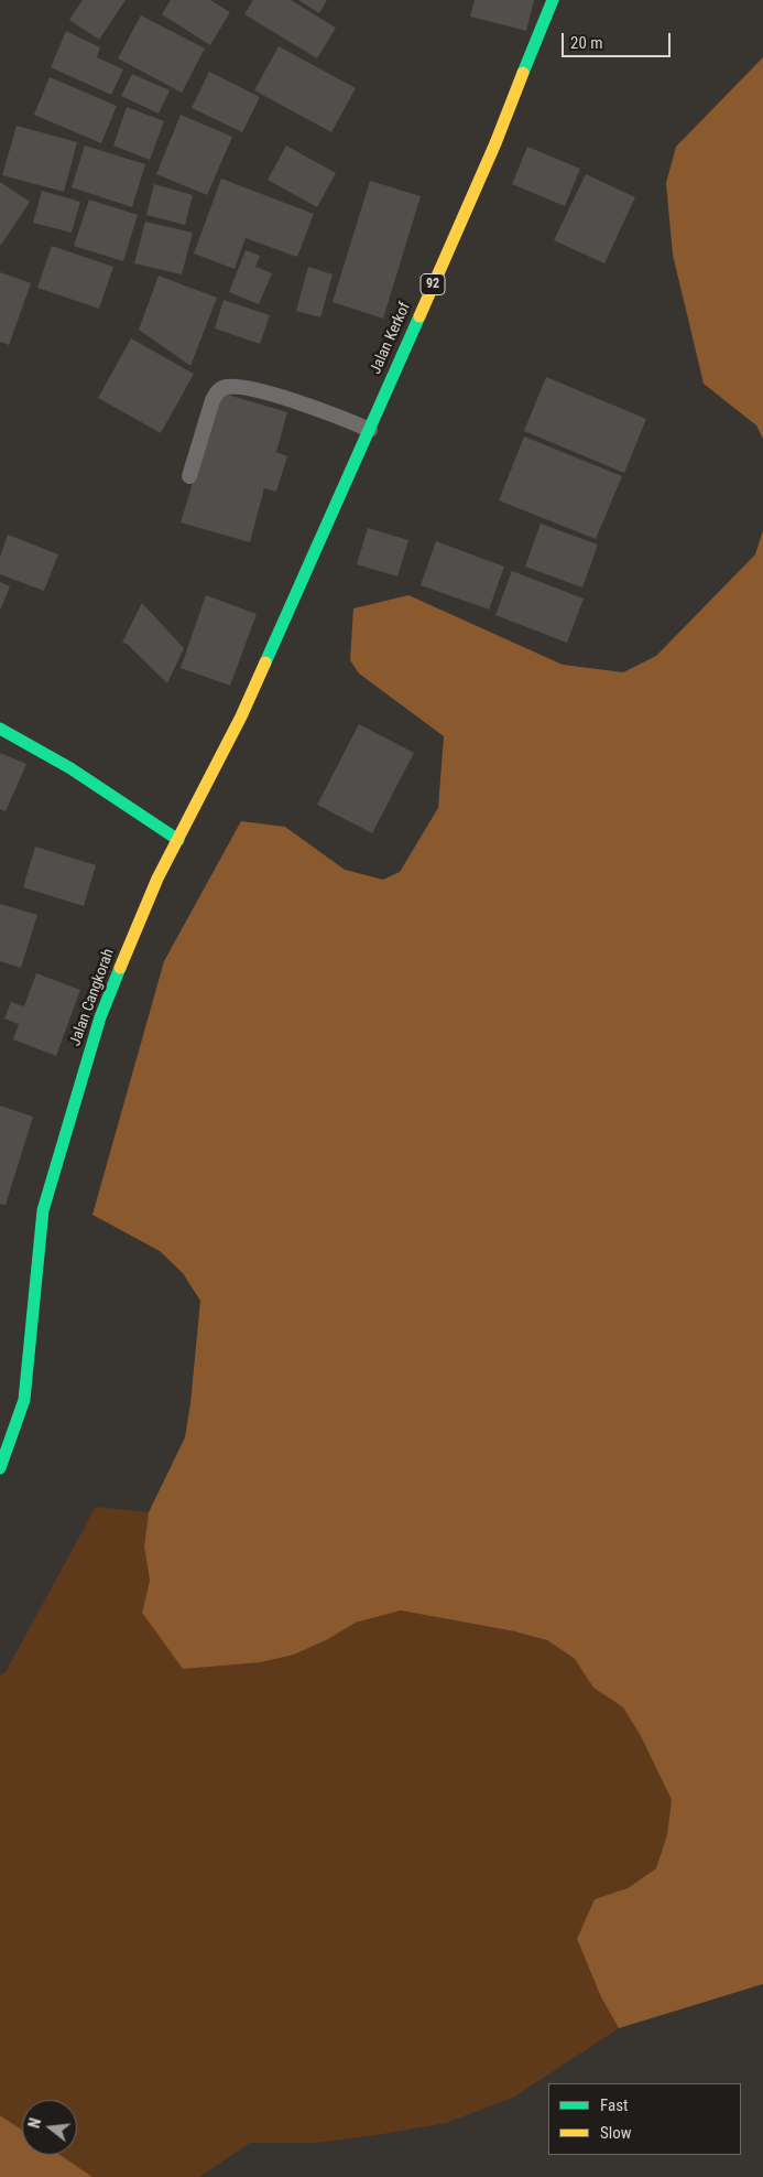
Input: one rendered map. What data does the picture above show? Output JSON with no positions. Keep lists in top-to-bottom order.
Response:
{
  "streets": {
    "main road": ["92", "Jalan Kerkof", "Jalan Cangkorah"]
  },
  "crossings": [
    ["Jalan Kerkof", "Jalan Cangkorah"]
  ],
  "legend": ["Fast", "Slow"],
  "scale_bar": "20 m",
  "north": "left"
}
